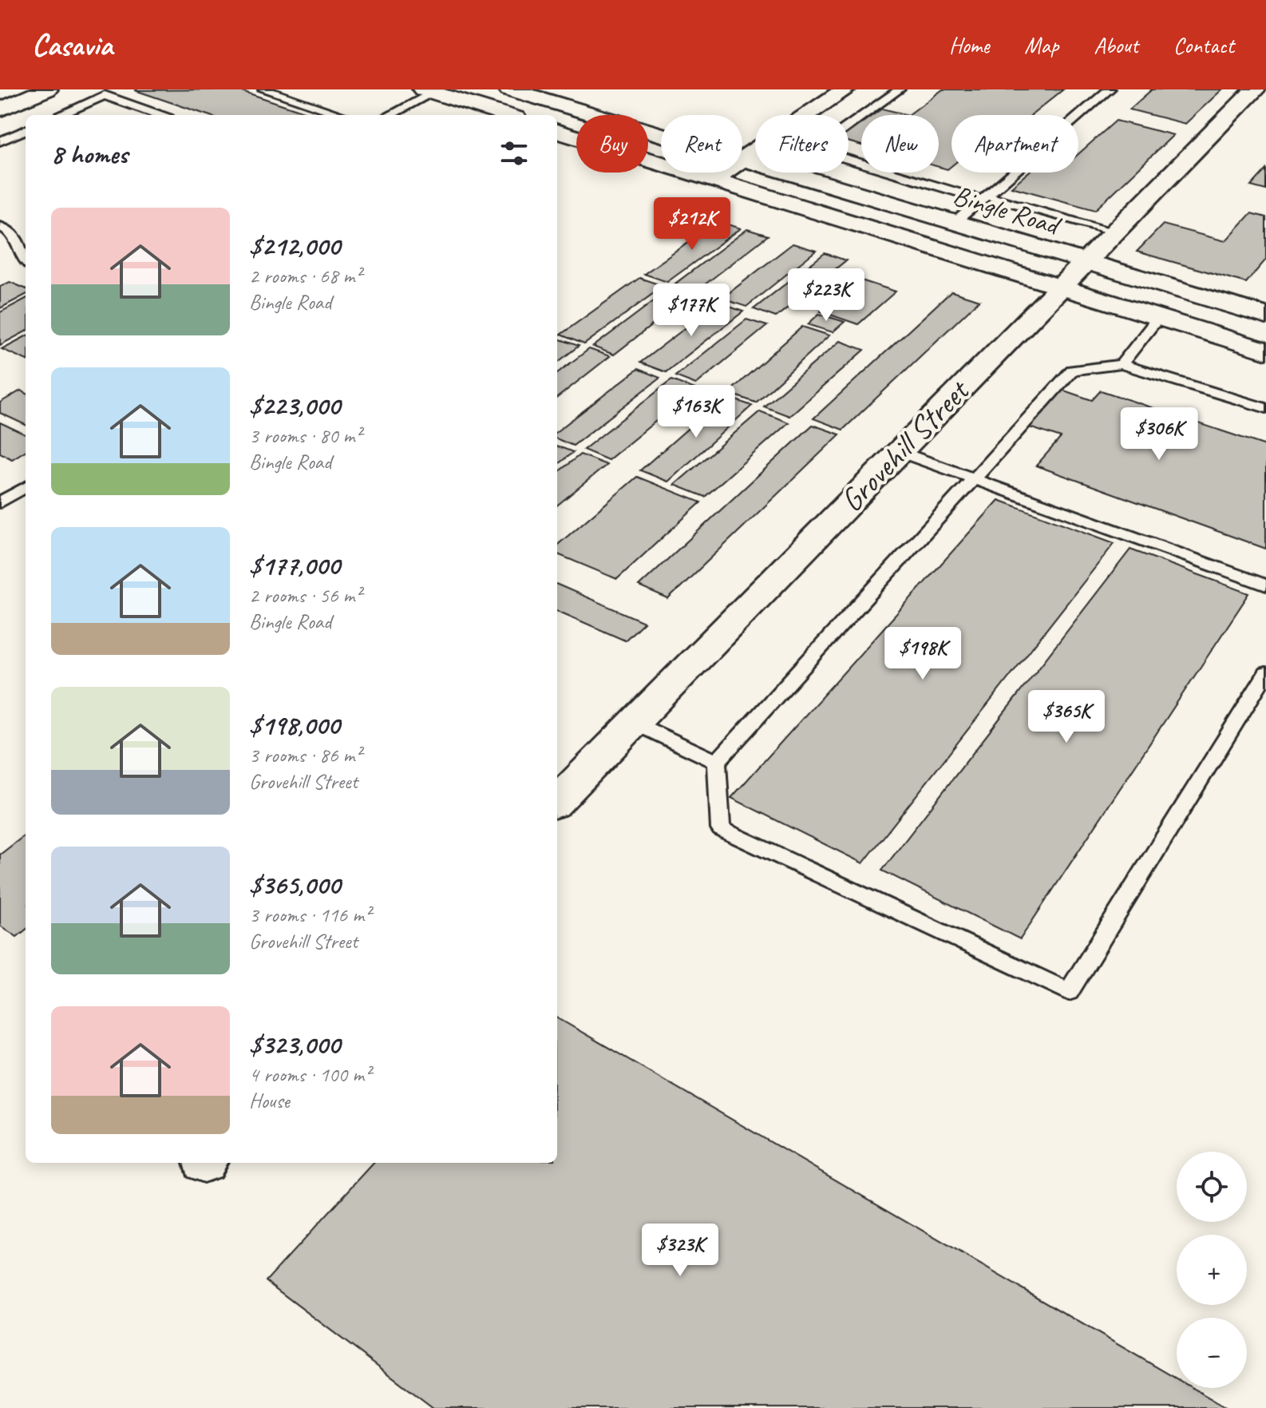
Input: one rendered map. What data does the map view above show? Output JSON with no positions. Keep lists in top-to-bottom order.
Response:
{
  "streets": {
    "main road": ["Bingle Road", "Grovehill Street"]
  },
  "crossings": [
    ["Bingle Road", "Grovehill Street"]
  ],
  "page": {
    "header": "Casavia",
    "nav": [
      "Home",
      "Map",
      "About",
      "Contact"
    ],
    "chip": [
      "Buy",
      "Rent",
      "Filters",
      "New",
      "Apartment"
    ],
    "heading": "8 homes",
    "list": [
      {
        "name": "$212,000",
        "note": "2 rooms · 68 m² · Bingle Road"
      },
      {
        "name": "$223,000",
        "note": "3 rooms · 80 m² · Bingle Road"
      },
      {
        "name": "$177,000",
        "note": "2 rooms · 56 m² · Bingle Road"
      },
      {
        "name": "$198,000",
        "note": "3 rooms · 86 m² · Grovehill Street"
      },
      {
        "name": "$365,000",
        "note": "3 rooms · 116 m² · Grovehill Street"
      },
      {
        "name": "$323,000",
        "note": "4 rooms · 100 m² · House"
      }
    ],
    "price": [
      "$212K",
      "$223K",
      "$177K",
      "$163K",
      "$306K",
      "$198K",
      "$365K",
      "$323K"
    ],
    "map_buttons": ["+", "−"]
  }
}
